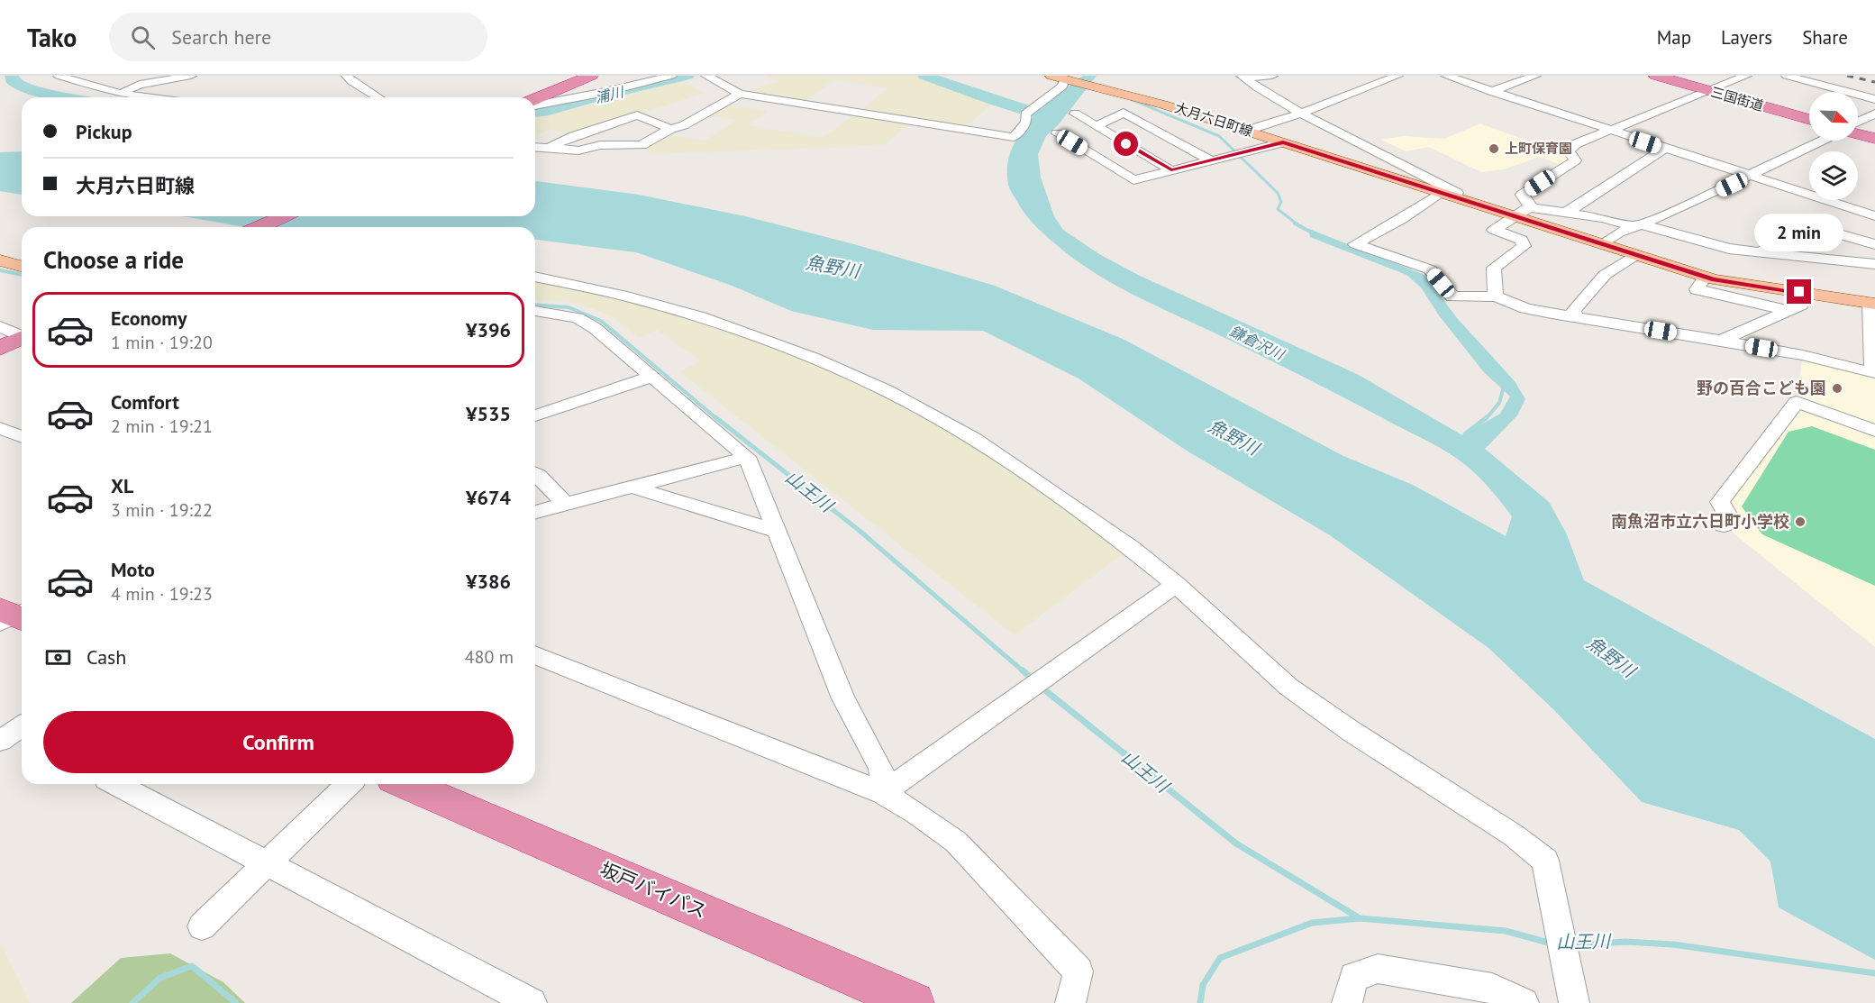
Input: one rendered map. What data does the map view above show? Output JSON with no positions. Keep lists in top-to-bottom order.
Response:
{
  "streets": {
    "highway": ["三国街道", "坂戸バイパス"],
    "main road": ["大月六日町線"]
  },
  "water": [
    "浦川",
    "魚野川",
    "鎌倉沢川",
    "山王川"
  ],
  "places": ["上町保育園", "野の百合こども園", "南魚沼市立六日町小学校"],
  "north": "bottom right",
  "page": {
    "header": "Tako",
    "search": "Search here",
    "nav": ["Map", "Layers", "Share"],
    "banner": ["Pickup", "大月六日町線"],
    "bubble": "2 min",
    "heading": "Choose a ride",
    "list": [
      {
        "name": "Economy",
        "note": "1 min · 19:20",
        "value": "¥396"
      },
      {
        "name": "Comfort",
        "note": "2 min · 19:21",
        "value": "¥535"
      },
      {
        "name": "XL",
        "note": "3 min · 19:22",
        "value": "¥674"
      },
      {
        "name": "Moto",
        "note": "4 min · 19:23",
        "value": "¥386"
      }
    ],
    "pay": ["Cash", "480 m"],
    "buttons": "Confirm"
  }
}
